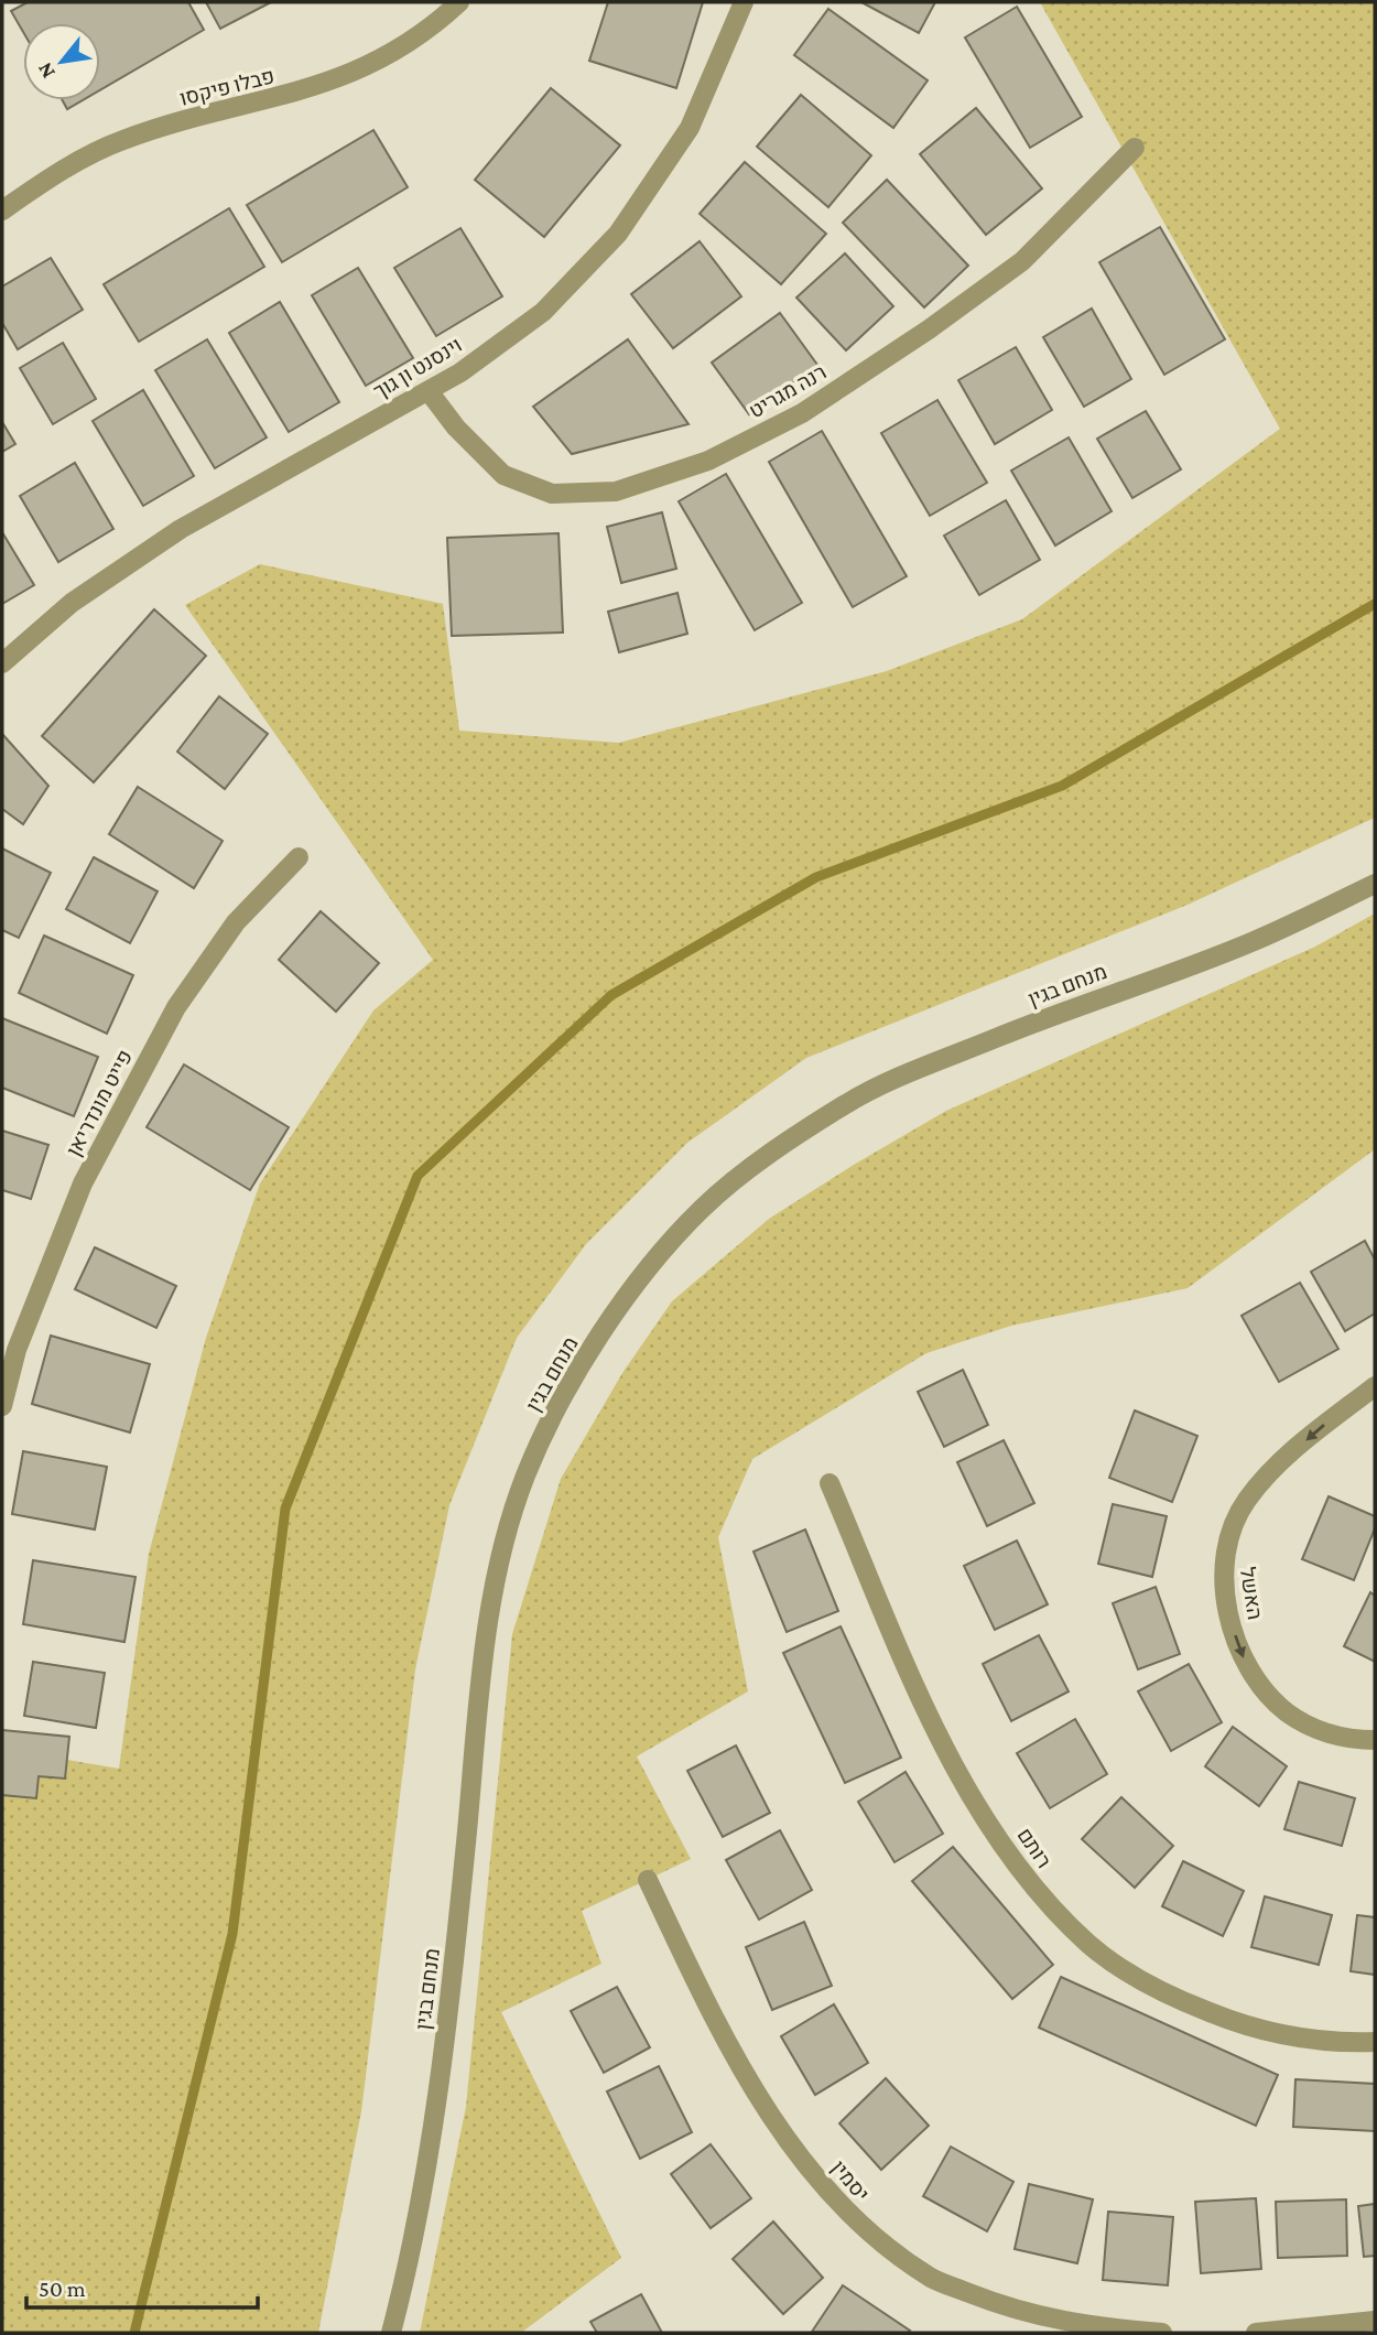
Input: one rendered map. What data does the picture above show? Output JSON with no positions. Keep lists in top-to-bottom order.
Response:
{
  "streets": {
    "street": [
      "פבלו פיקסו",
      "וינסנט ון גוך",
      "רנה מגריט",
      "מנחם בגין",
      "פייט מונדריאן",
      "האשל",
      "רותם",
      "יסמין"
    ]
  },
  "crossings": [
    ["וינסנט ון גוך", "רנה מגריט"]
  ],
  "scale_bar": "50 m",
  "north": "bottom left"
}
